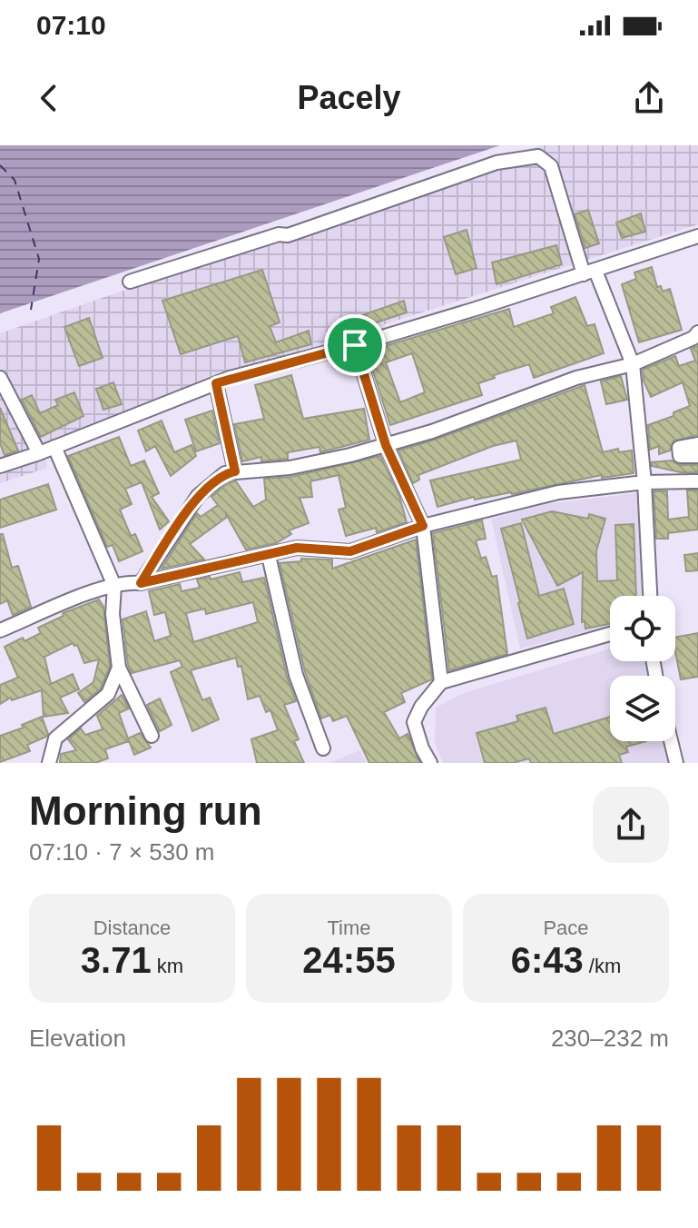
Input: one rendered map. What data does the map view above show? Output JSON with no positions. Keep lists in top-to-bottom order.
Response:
{
  "page": {
    "status": "07:10",
    "header": "Pacely",
    "heading": ["Morning run", "07:10 · 7 × 530 m"],
    "stats": [
      ["Distance", "3.71 km"],
      ["Time", "24:55"],
      ["Pace", "6:43 /km"]
    ],
    "chart": ["Elevation", "230–232 m"]
  }
}
